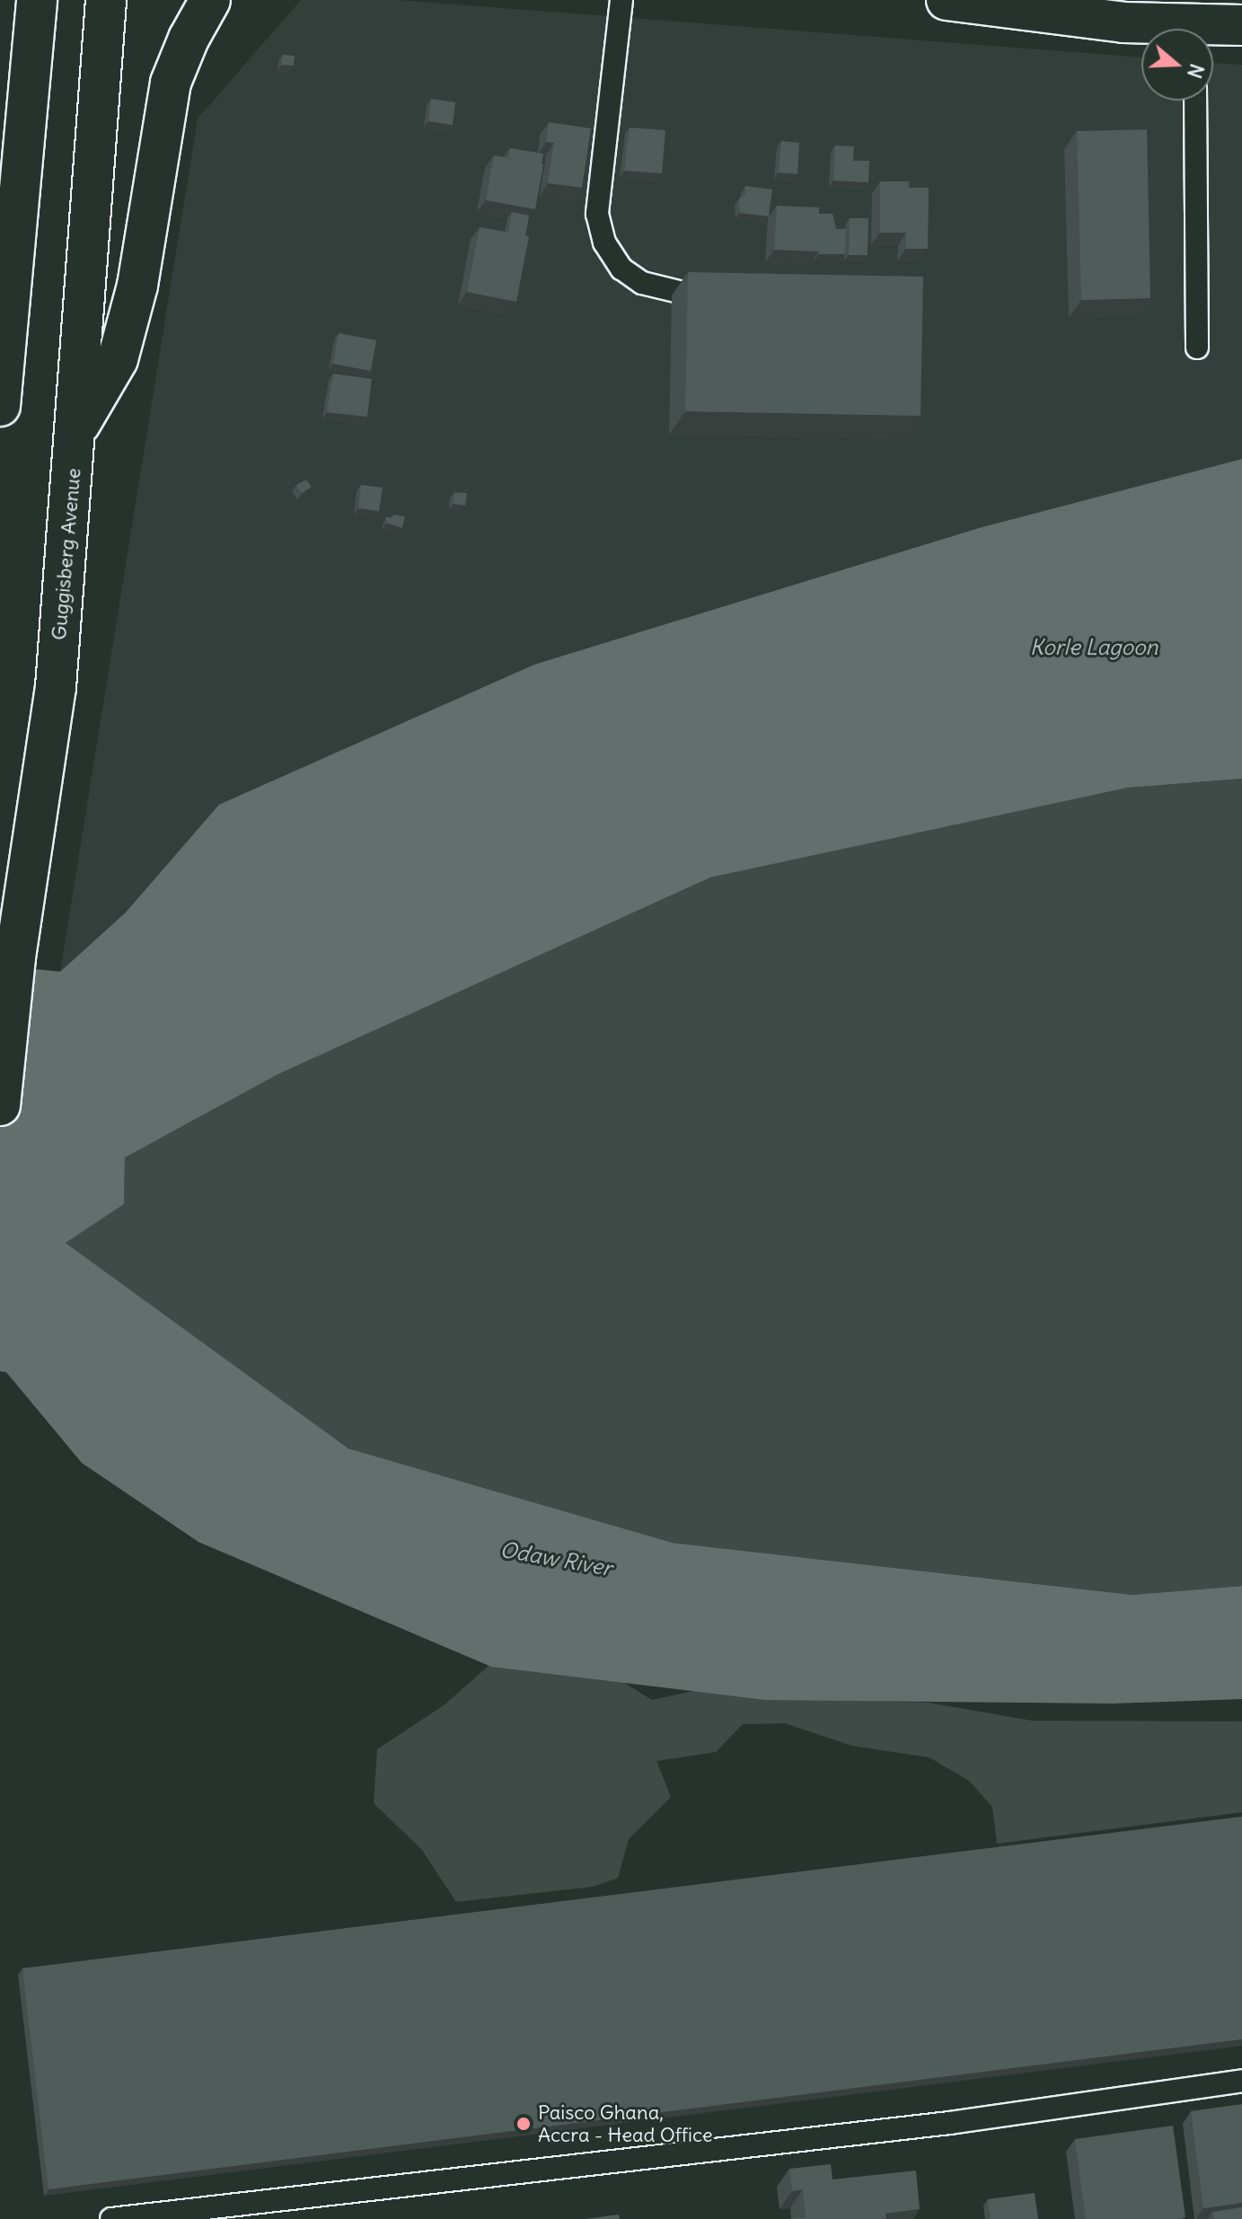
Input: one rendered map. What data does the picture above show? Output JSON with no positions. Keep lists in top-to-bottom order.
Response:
{
  "streets": {
    "main road": ["Guggisberg Avenue"]
  },
  "water": ["Korle Lagoon", "Odaw River"],
  "places": ["Paisco Ghana, Accra - Head Office"],
  "north": "right"
}
